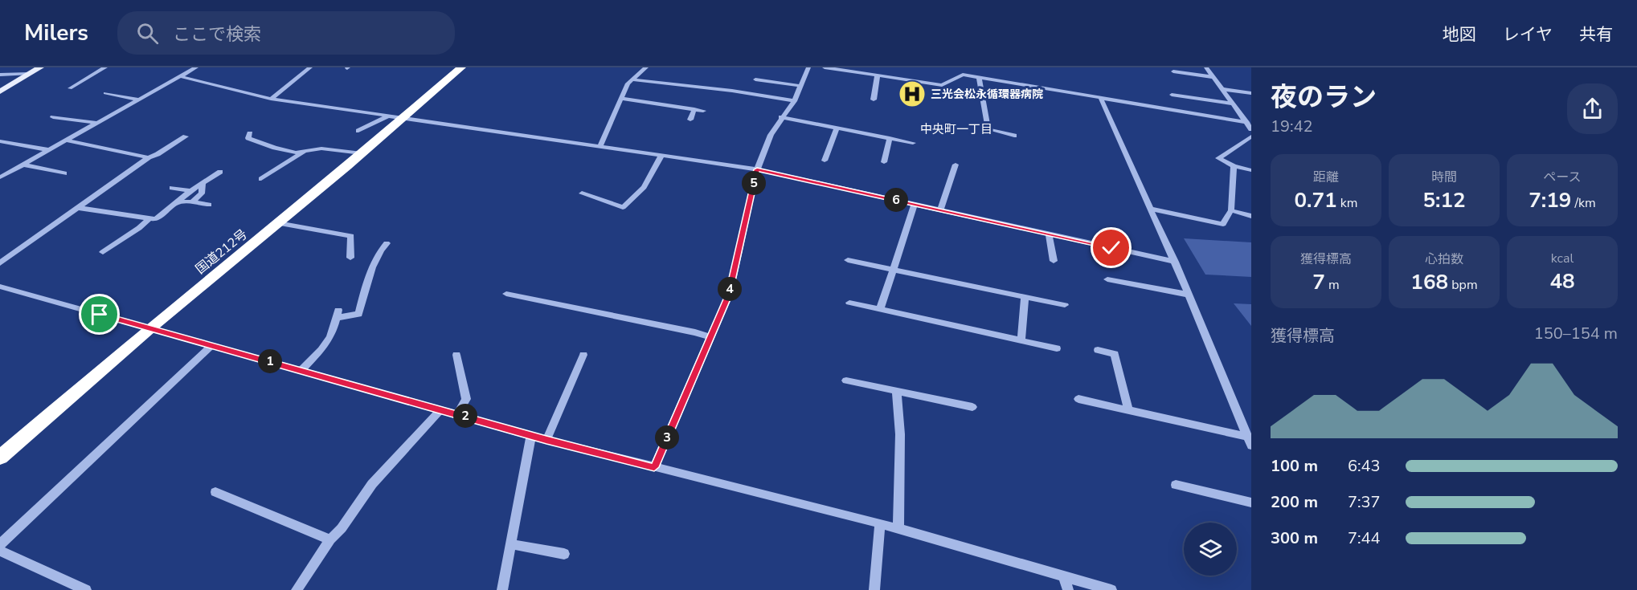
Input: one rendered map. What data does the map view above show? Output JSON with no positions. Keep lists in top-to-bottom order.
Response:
{
  "streets": {
    "highway": ["国道212号"]
  },
  "districts": ["中央町一丁目"],
  "places": {
    "hospital": ["三光会松永循環器病院"]
  },
  "page": {
    "header": "Milers",
    "search": "ここで検索",
    "nav": ["地図", "レイヤ", "共有"],
    "heading": ["夜のラン", "19:42"],
    "stats": [
      ["距離", "0.71 km"],
      ["時間", "5:12"],
      ["ペース", "7:19 /km"],
      ["獲得標高", "7 m"],
      ["心拍数", "168 bpm"],
      ["kcal", "48"]
    ],
    "pins": [
      "5",
      "6",
      "4",
      "1",
      "2",
      "3"
    ],
    "chart": ["獲得標高", "150–154 m"],
    "list": [
      {
        "name": "100 m",
        "note": "6:43"
      },
      {
        "name": "200 m",
        "note": "7:37"
      },
      {
        "name": "300 m",
        "note": "7:44"
      }
    ]
  }
}
